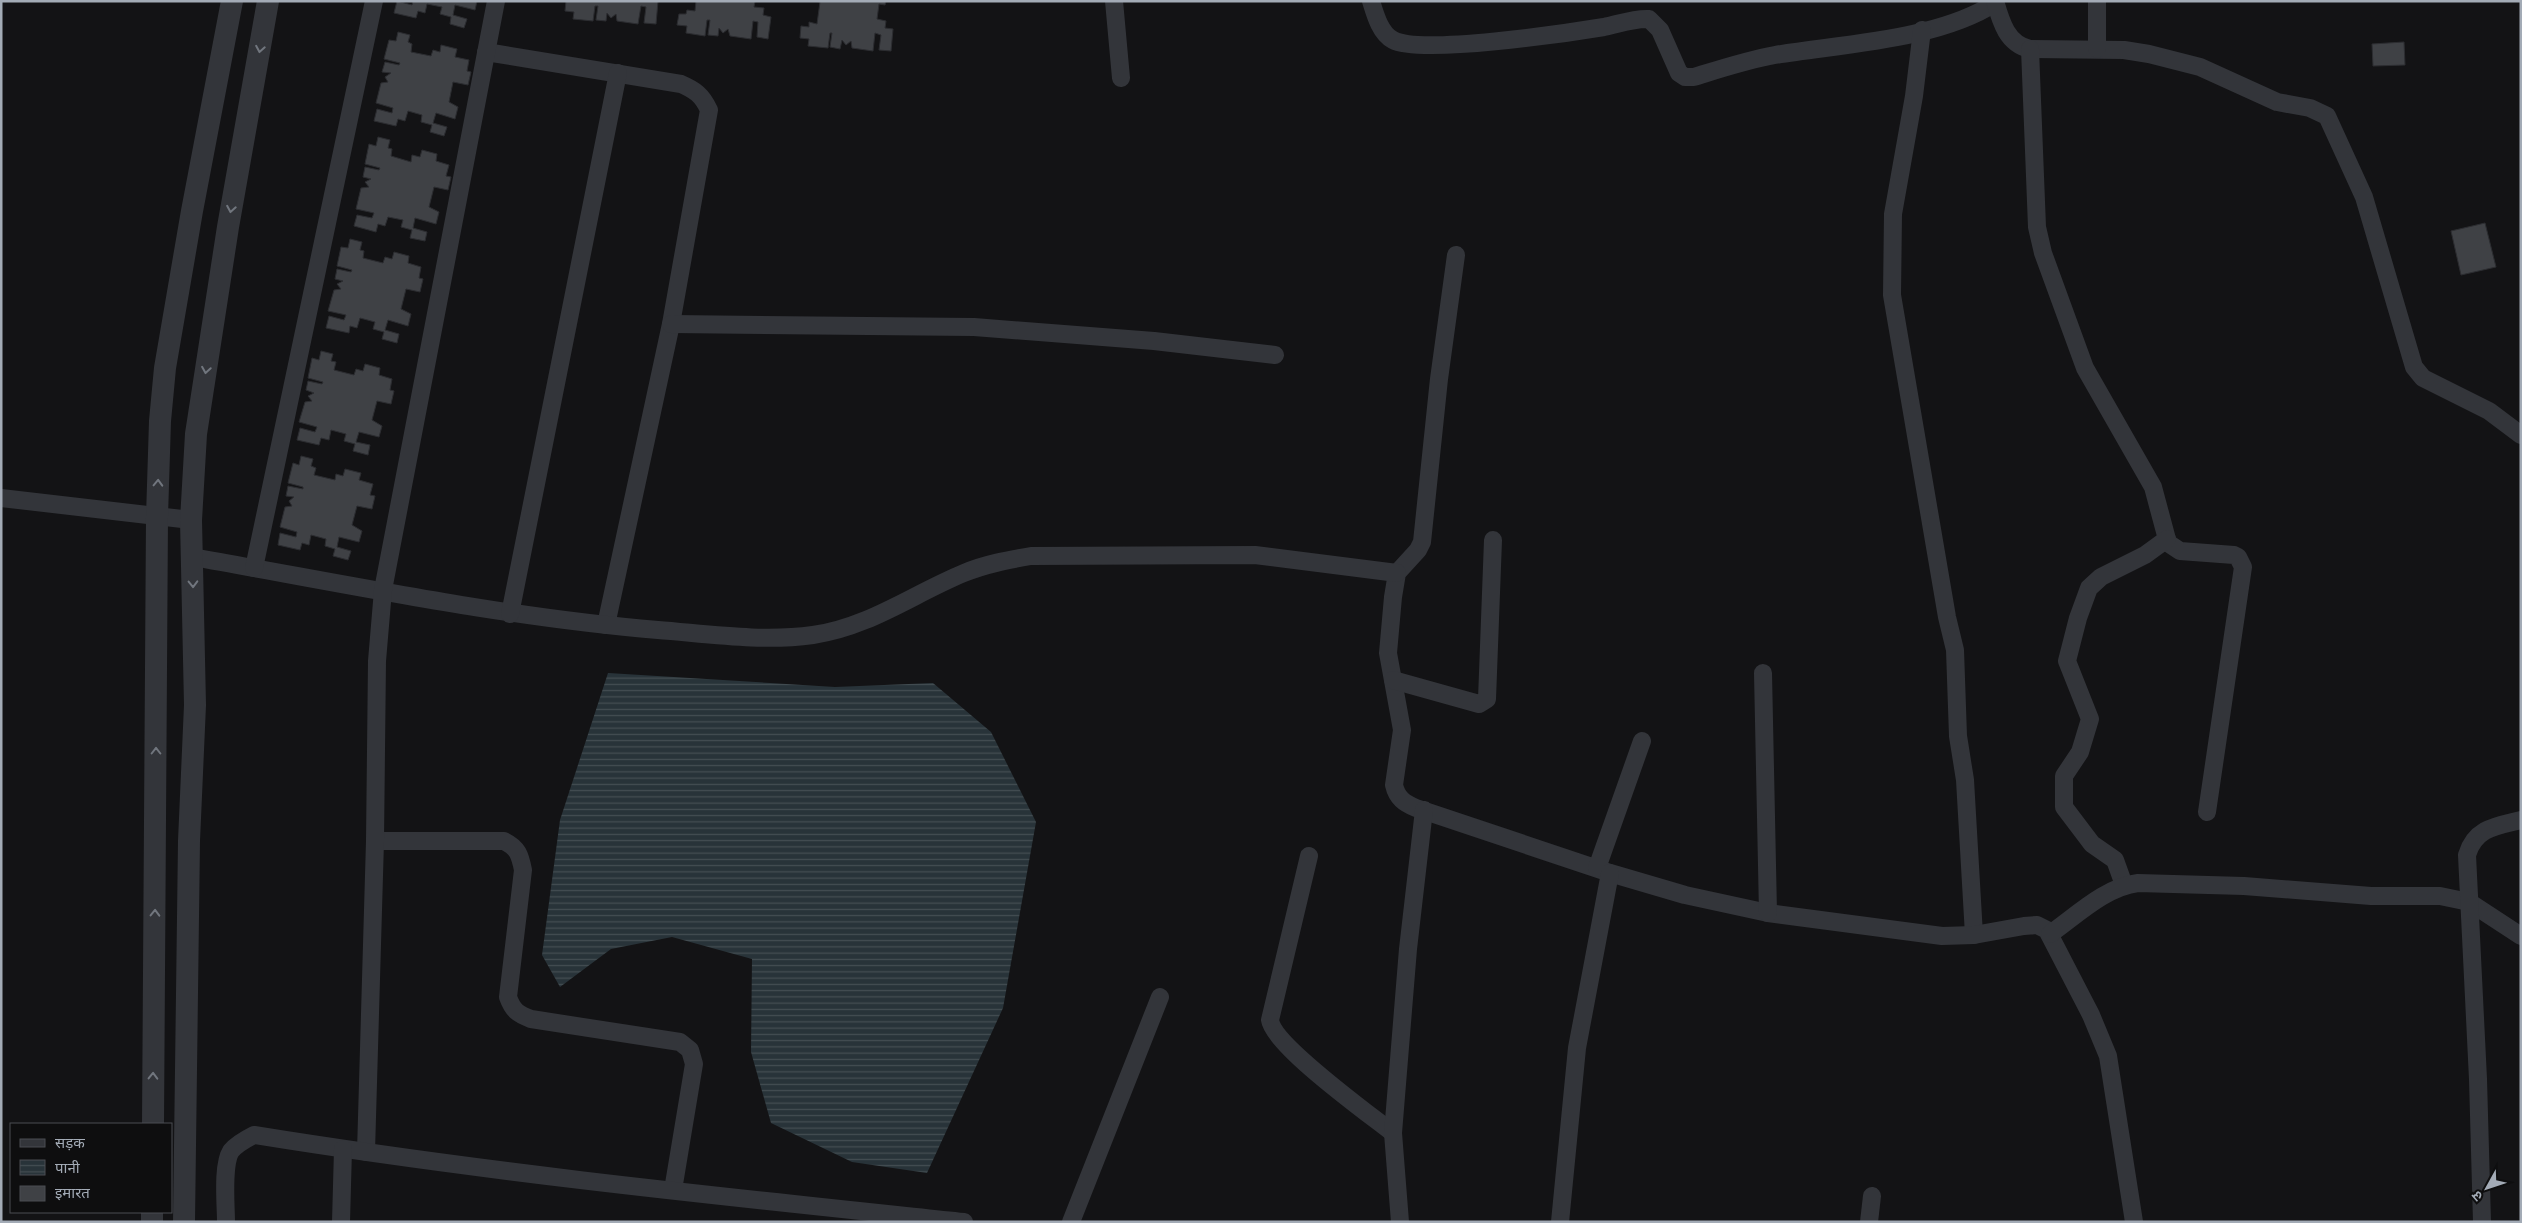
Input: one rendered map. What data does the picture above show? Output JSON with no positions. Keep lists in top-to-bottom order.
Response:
{
  "legend": ["सड़क", "पानी", "इमारत"],
  "north": "bottom left"
}
